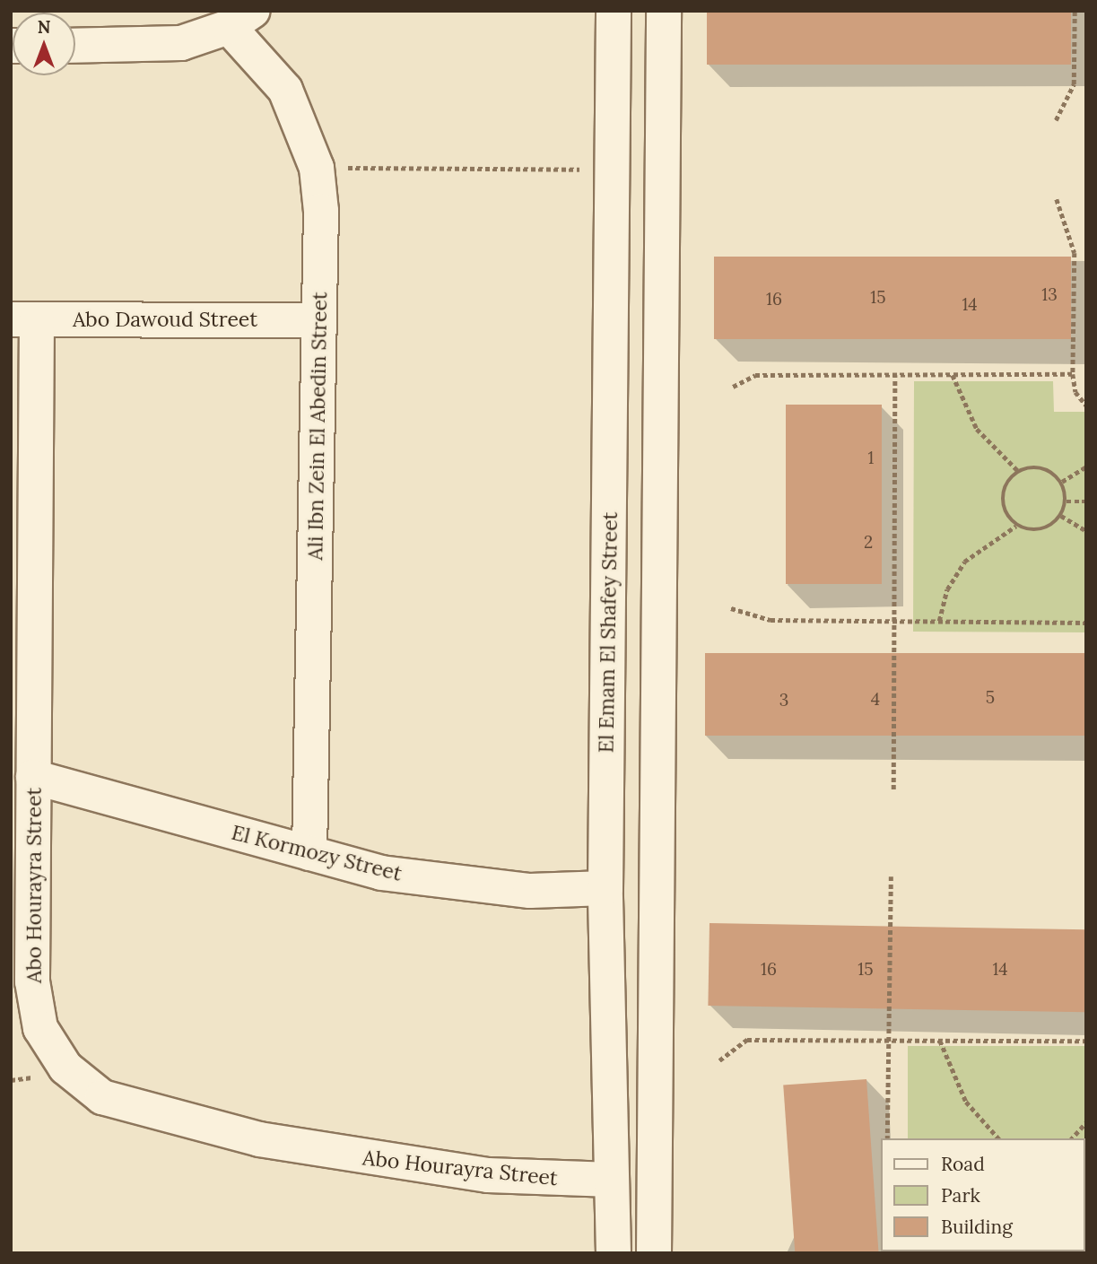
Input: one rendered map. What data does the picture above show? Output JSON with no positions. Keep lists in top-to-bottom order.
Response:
{
  "streets": {
    "street": [
      "Abo Dawoud Street",
      "Ali Ibn Zein El Abedin Street",
      "El Emam El Shafey Street",
      "El Kormozy Street",
      "Abo Hourayra Street"
    ]
  },
  "crossings": [
    ["Abo Dawoud Street", "Ali Ibn Zein El Abedin Street"],
    ["Abo Dawoud Street", "Abo Hourayra Street"],
    ["Ali Ibn Zein El Abedin Street", "El Kormozy Street"],
    ["El Emam El Shafey Street", "El Kormozy Street"],
    ["El Emam El Shafey Street", "Abo Hourayra Street"],
    ["El Kormozy Street", "Abo Hourayra Street"]
  ],
  "house_numbers": [
    "13",
    "15",
    "16",
    "14",
    "1",
    "2",
    "5",
    "4",
    "3",
    "16",
    "15",
    "14"
  ],
  "legend": ["Road", "Park", "Building"],
  "north": "top"
}
